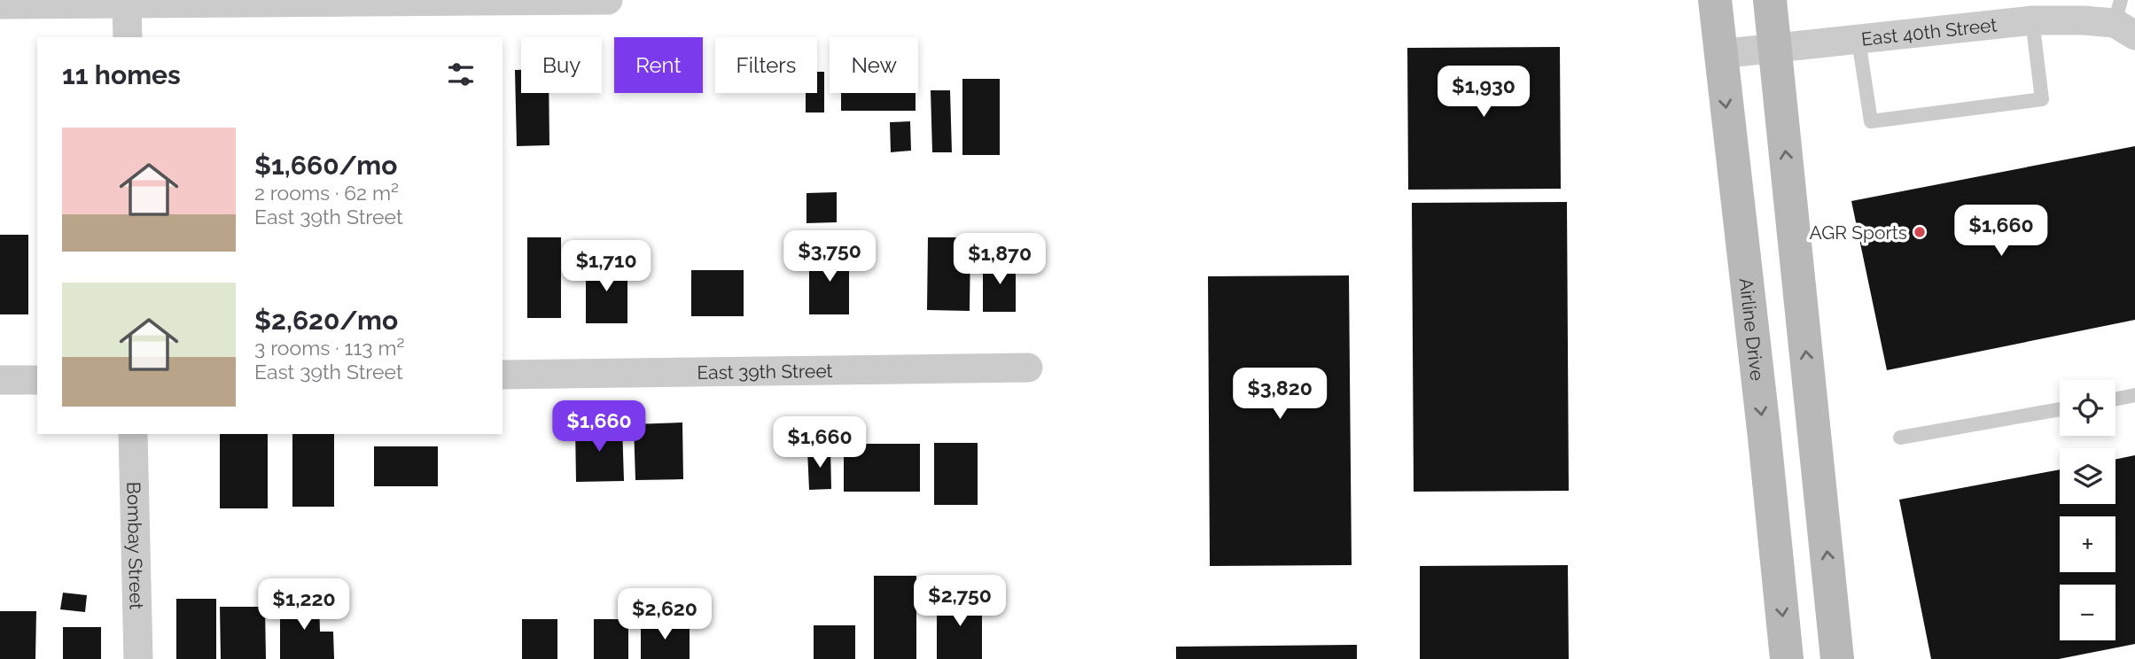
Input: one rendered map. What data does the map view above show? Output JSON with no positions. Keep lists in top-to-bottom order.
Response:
{
  "streets": {
    "main road": ["Airline Drive"],
    "street": ["East 40th Street", "East 39th Street", "Bombay Street"]
  },
  "crossings": [
    ["East 40th Street", "Airline Drive"]
  ],
  "places": ["AGR Sports"],
  "page": {
    "chip": [
      "Buy",
      "Rent",
      "Filters",
      "New"
    ],
    "heading": "11 homes",
    "price": [
      "$1,930",
      "$1,660",
      "$3,750",
      "$1,870",
      "$1,710",
      "$3,820",
      "$1,660",
      "$1,660",
      "$2,750",
      "$1,220",
      "$2,620"
    ],
    "list": [
      {
        "name": "$1,660/mo",
        "note": "2 rooms · 62 m² · East 39th Street"
      },
      {
        "name": "$2,620/mo",
        "note": "3 rooms · 113 m² · East 39th Street"
      }
    ],
    "map_buttons": ["+", "−"]
  }
}
